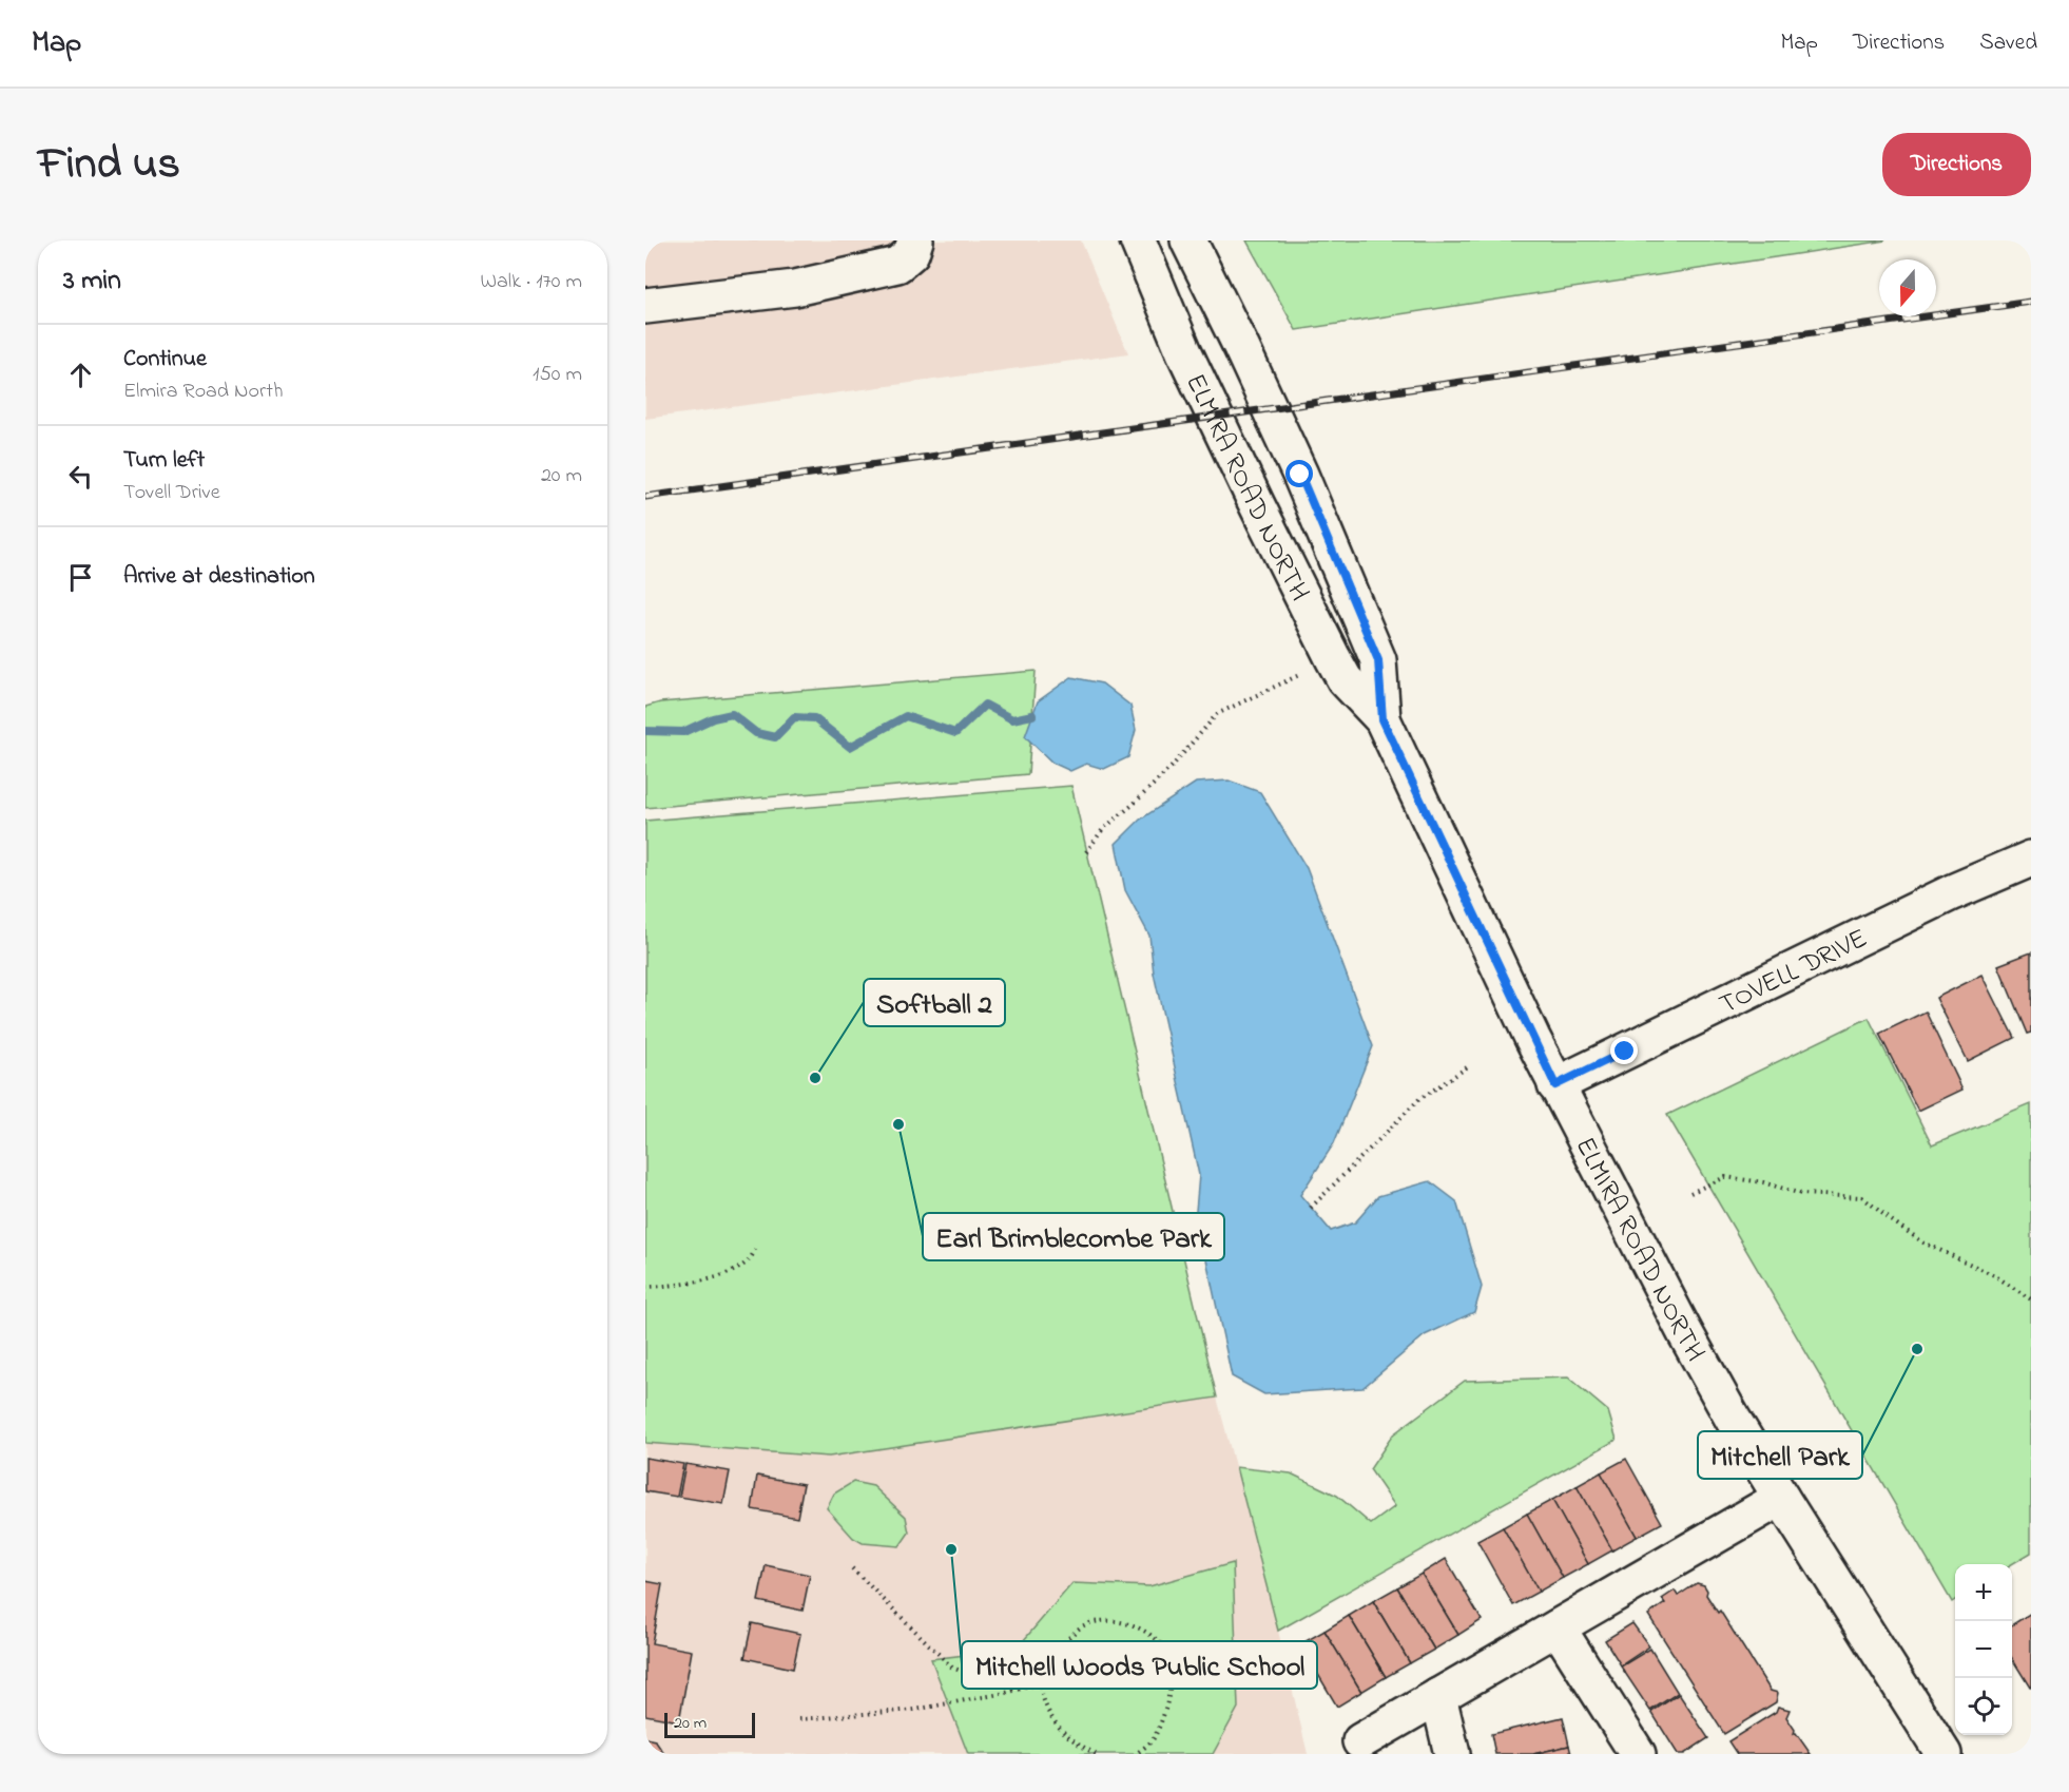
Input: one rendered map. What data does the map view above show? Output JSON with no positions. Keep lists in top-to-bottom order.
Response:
{
  "streets": {
    "main road": ["ELMIRA ROAD NORTH", "TOVELL DRIVE"]
  },
  "crossings": [
    ["ELMIRA ROAD NORTH", "TOVELL DRIVE"]
  ],
  "places": [
    "Softball 2",
    "Earl Brimblecombe Park",
    "Mitchell Park",
    "Mitchell Woods Public School"
  ],
  "scale_bar": "20 m",
  "north": "bottom",
  "page": {
    "header": "Map",
    "nav": ["Map", "Directions", "Saved"],
    "title": "Find us",
    "buttons": "Directions",
    "heading": ["3 min", "Walk · 170 m"],
    "list": [
      ["Continue", "Elmira Road North", "150 m"],
      ["Turn left", "Tovell Drive", "20 m"],
      "Arrive at destination"
    ],
    "map_buttons": ["+", "−"],
    "scale": "20 m"
  }
}
